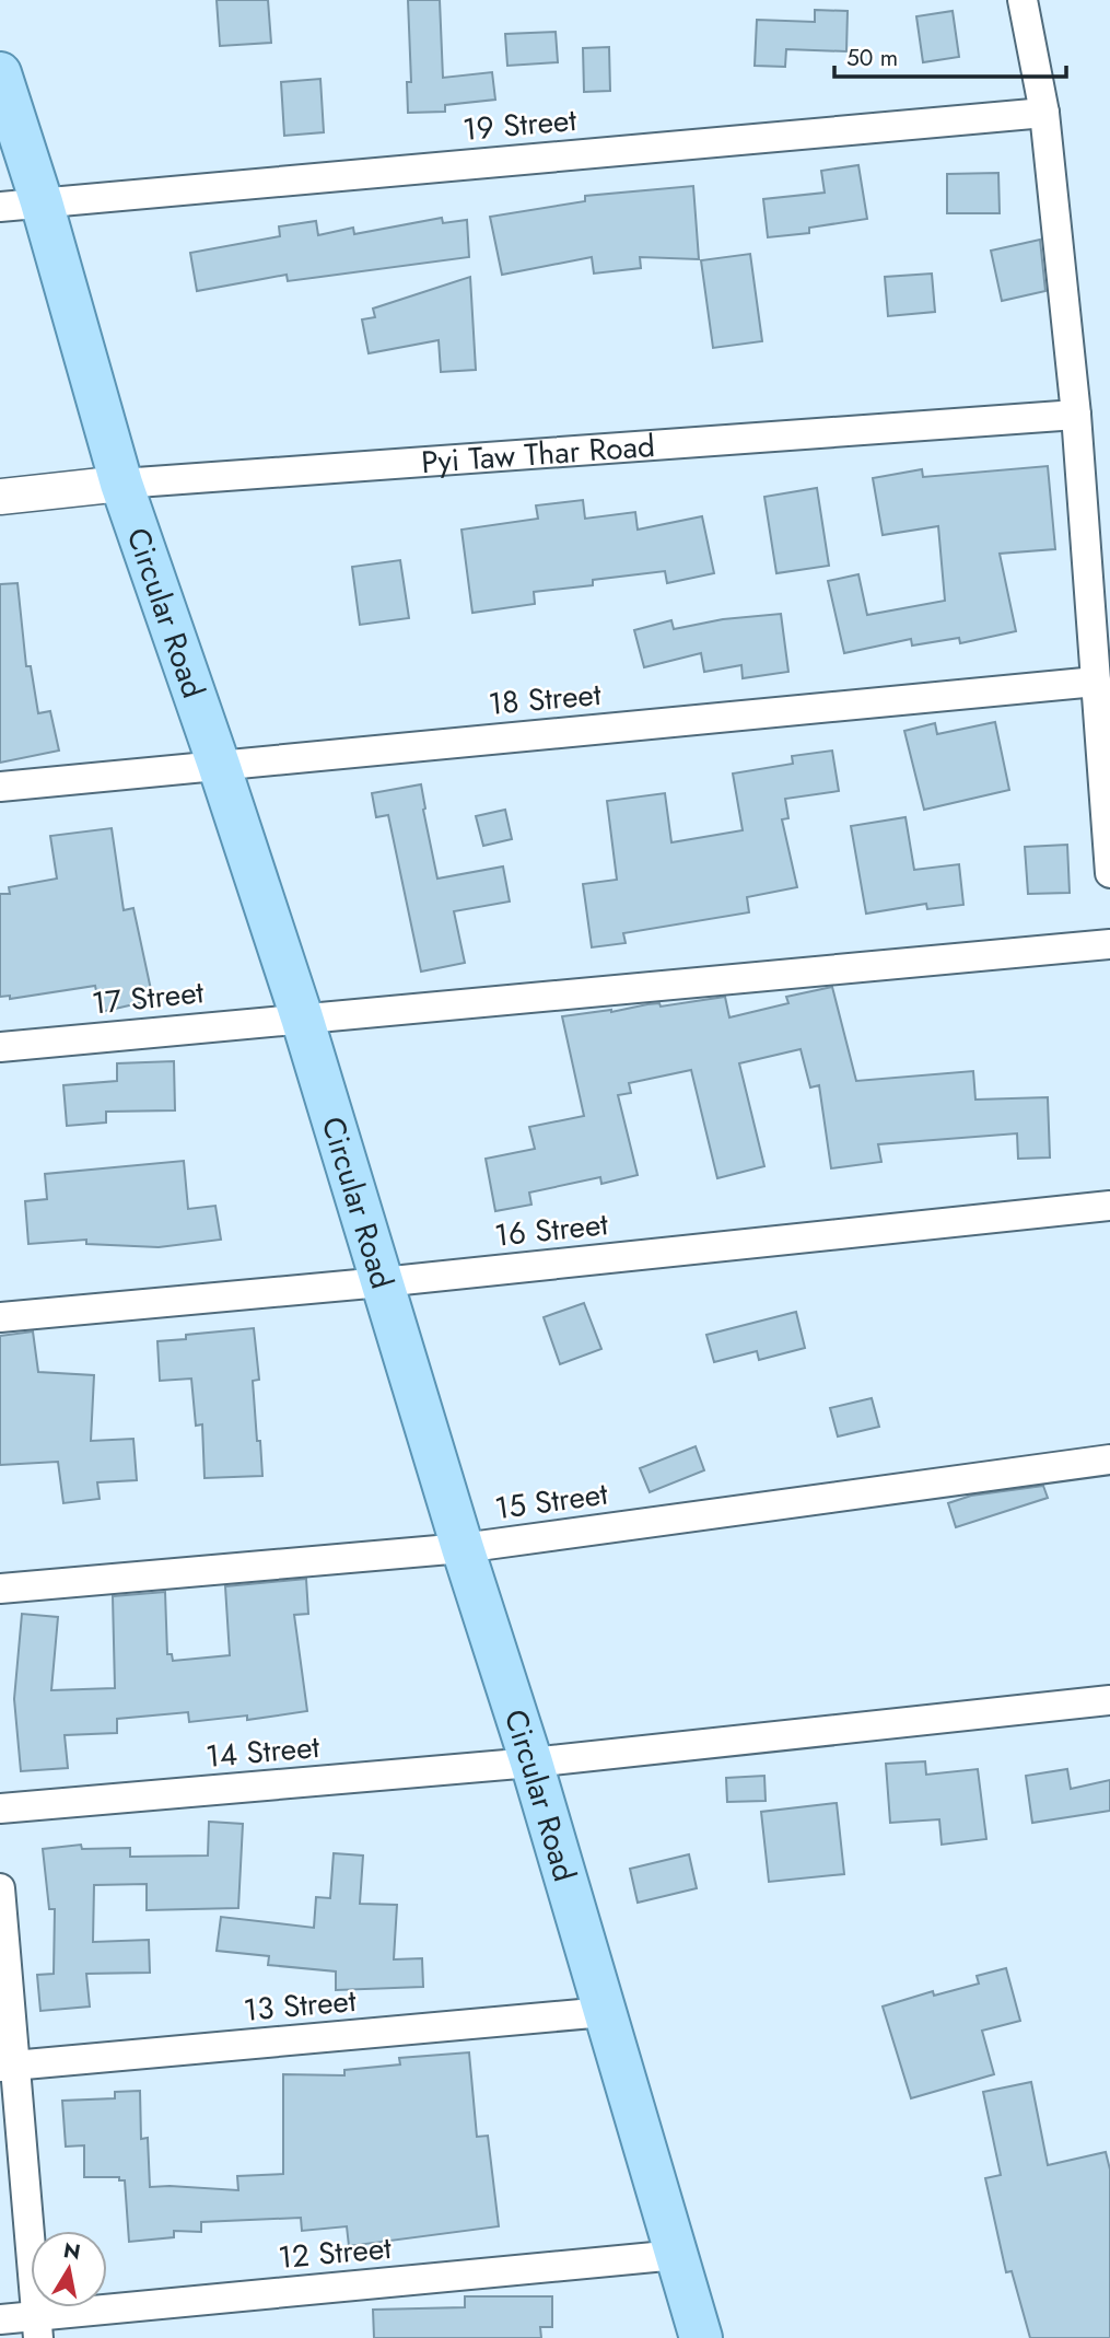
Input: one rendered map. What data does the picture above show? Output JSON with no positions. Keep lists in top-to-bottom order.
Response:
{
  "streets": {
    "main road": ["Circular Road"],
    "street": [
      "19 Street",
      "Pyi Taw Thar Road",
      "18 Street",
      "17 Street",
      "16 Street",
      "15 Street",
      "14 Street",
      "13 Street",
      "12 Street"
    ]
  },
  "crossings": [
    ["19 Street", "Circular Road"],
    ["Pyi Taw Thar Road", "Circular Road"],
    ["Circular Road", "18 Street"],
    ["Circular Road", "17 Street"],
    ["Circular Road", "16 Street"],
    ["Circular Road", "15 Street"],
    ["Circular Road", "14 Street"],
    ["Circular Road", "13 Street"],
    ["Circular Road", "12 Street"]
  ],
  "scale_bar": "50 m",
  "north": "top"
}
